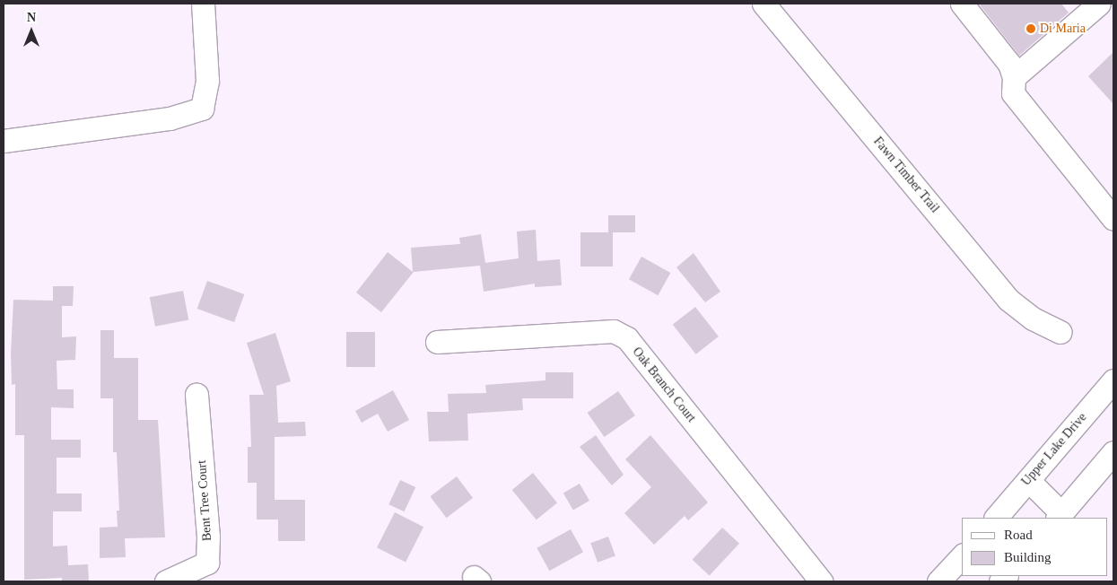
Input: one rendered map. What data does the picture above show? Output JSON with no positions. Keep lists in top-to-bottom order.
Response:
{
  "streets": {
    "street": [
      "Fawn Timber Trail",
      "Oak Branch Court",
      "Upper Lake Drive",
      "Bent Tree Court"
    ]
  },
  "places": ["Di Maria"],
  "legend": ["Road", "Building"],
  "north": "top"
}
